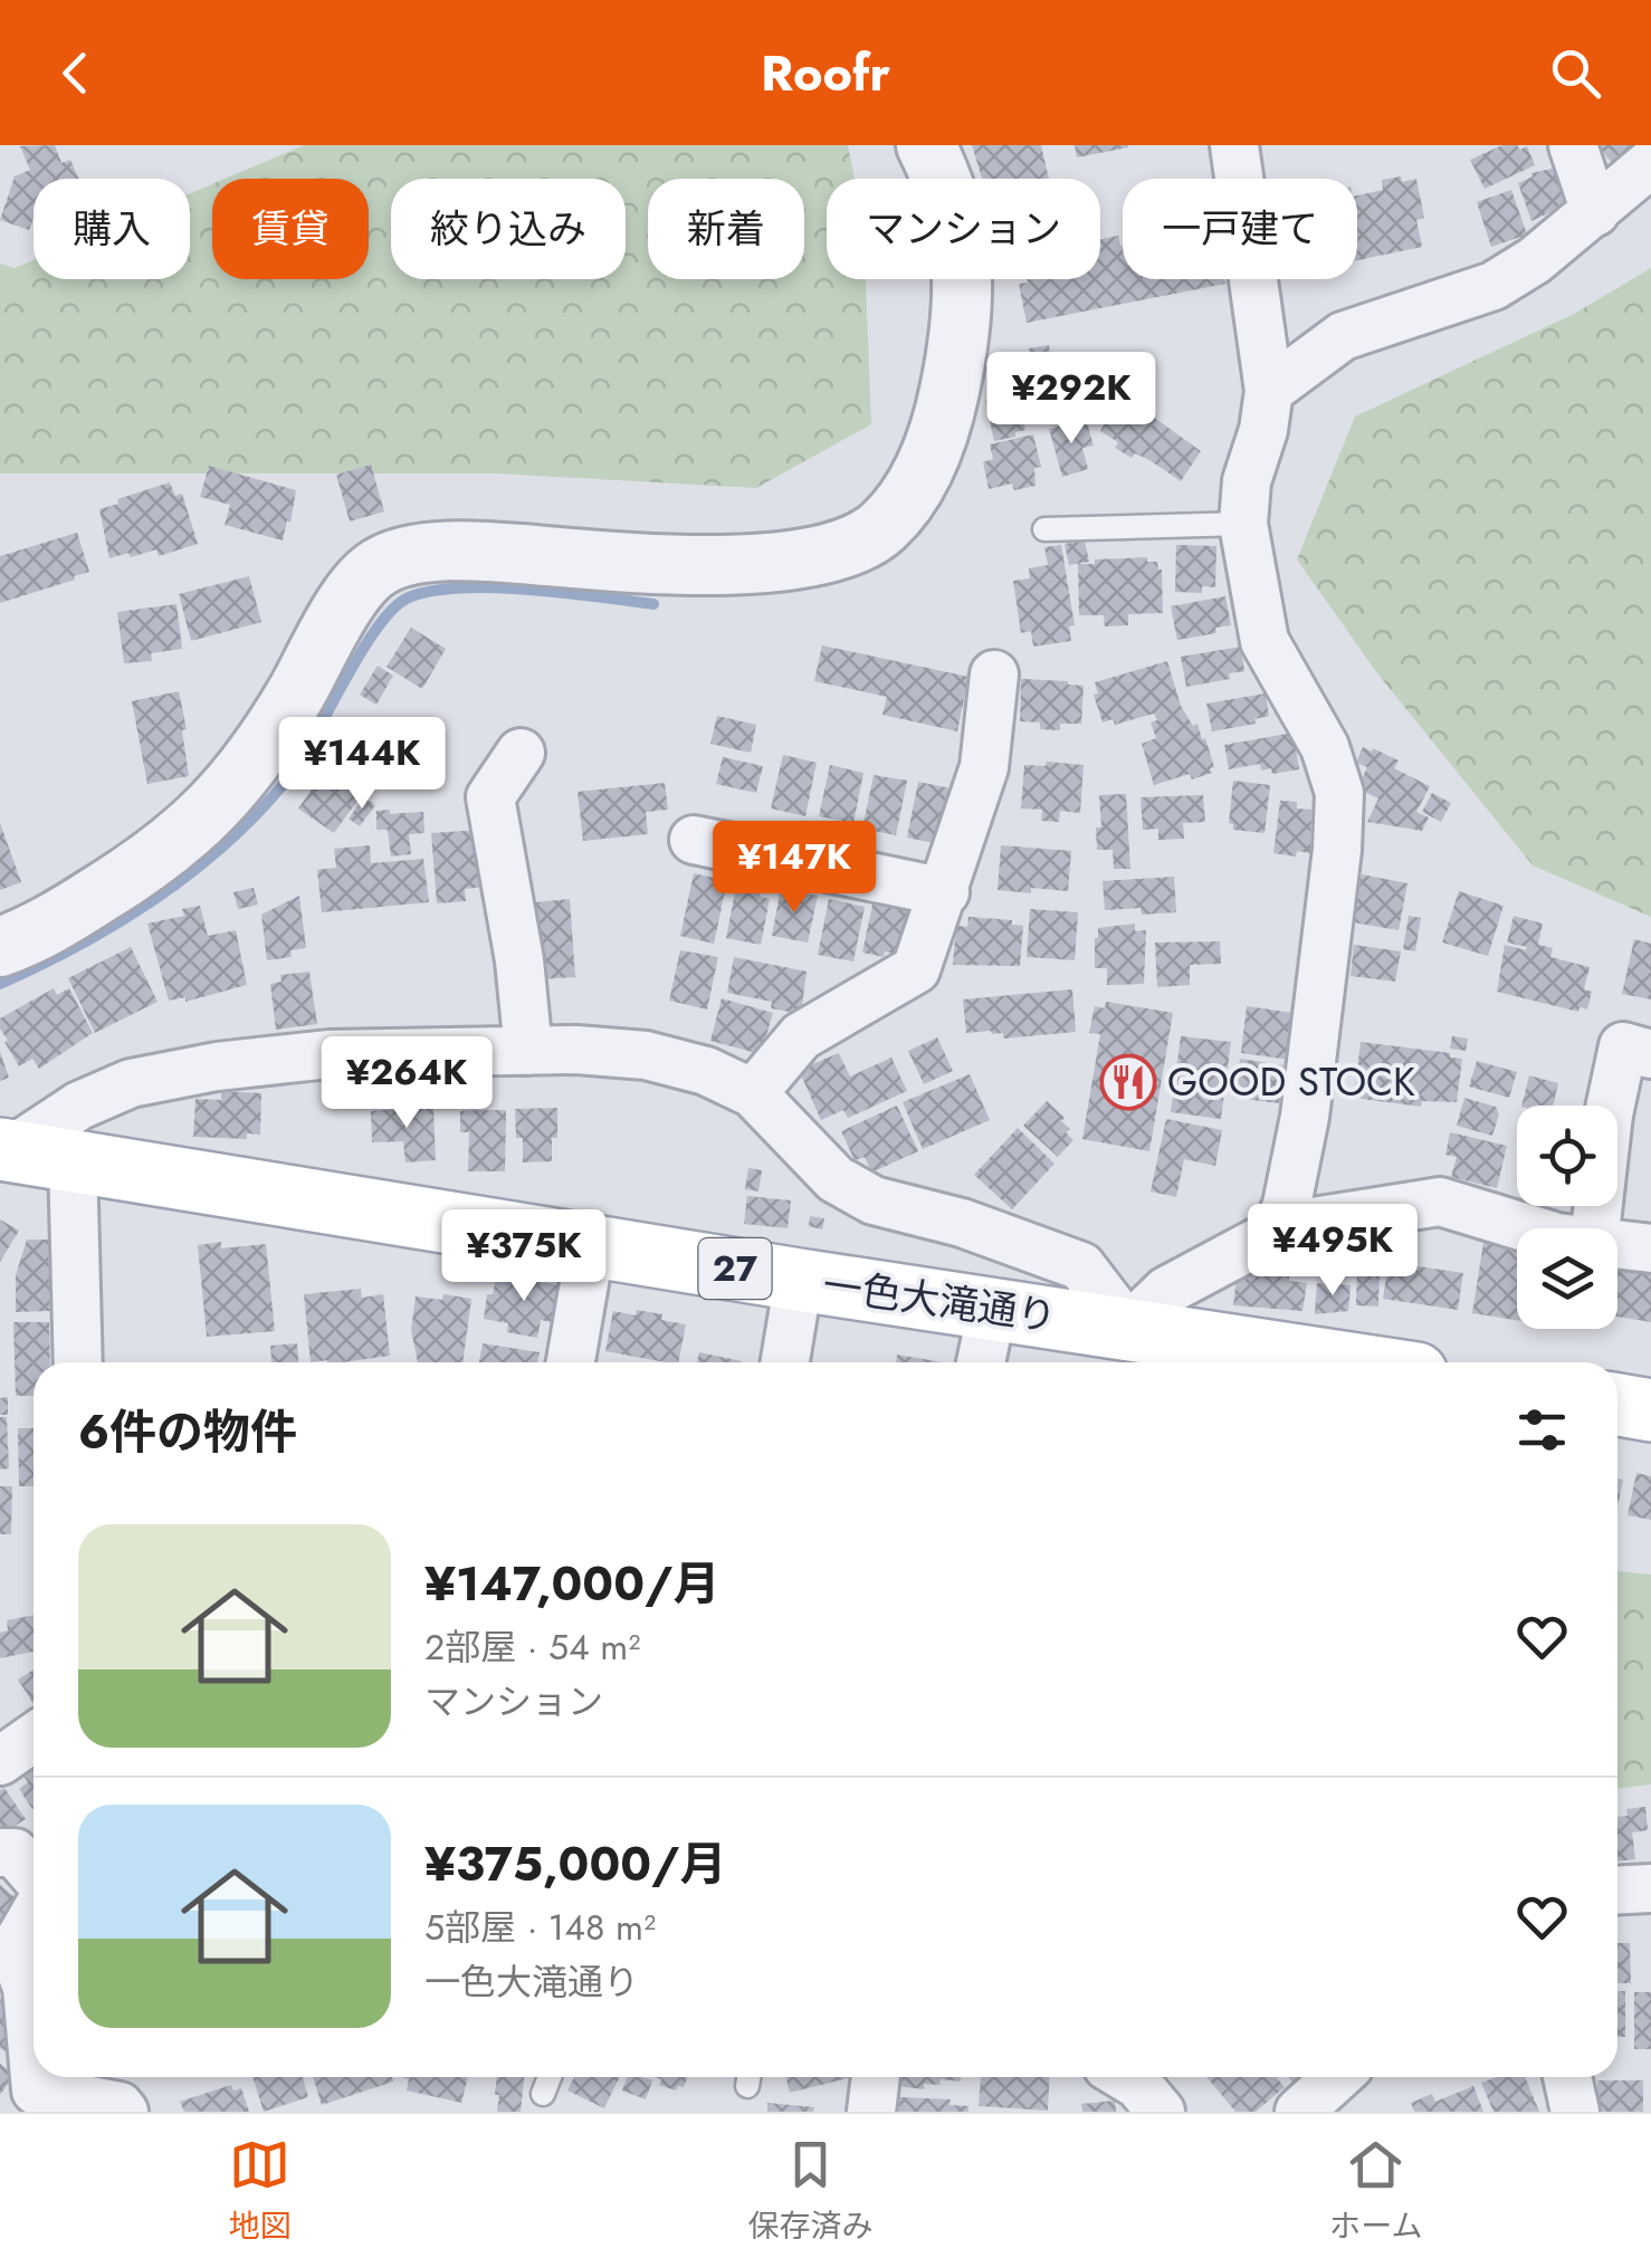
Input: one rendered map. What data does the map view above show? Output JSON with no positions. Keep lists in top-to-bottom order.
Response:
{
  "streets": {
    "main road": ["27", "一色大滝通り"]
  },
  "places": {
    "restaurant": ["GOOD STOCK"]
  },
  "page": {
    "header": "Roofr",
    "chip": [
      "購入",
      "賃貸",
      "絞り込み",
      "新着",
      "マンション",
      "一戸建て"
    ],
    "price": [
      "¥292K",
      "¥144K",
      "¥147K",
      "¥264K",
      "¥495K",
      "¥375K"
    ],
    "heading": "6件の物件",
    "list": [
      {
        "name": "¥147,000/月",
        "note": "2部屋 · 54 m² · マンション"
      },
      {
        "name": "¥375,000/月",
        "note": "5部屋 · 148 m² · 一色大滝通り"
      }
    ],
    "tabs": ["地図", "保存済み", "ホーム"]
  }
}
